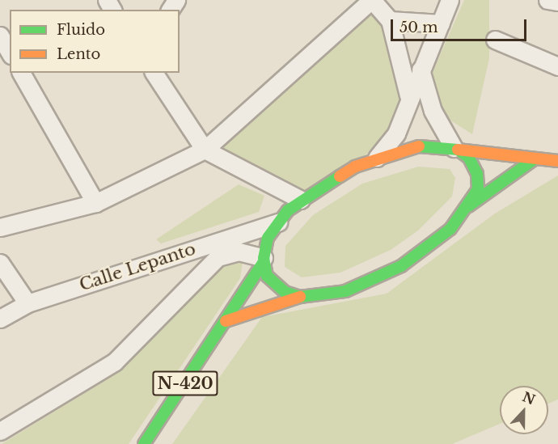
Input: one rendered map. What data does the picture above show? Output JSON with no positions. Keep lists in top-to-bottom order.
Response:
{
  "streets": {
    "highway": ["N-420"],
    "street": ["Calle Lepanto"]
  },
  "legend": ["Fluido", "Lento"],
  "scale_bar": "50 m",
  "north": "top"
}
